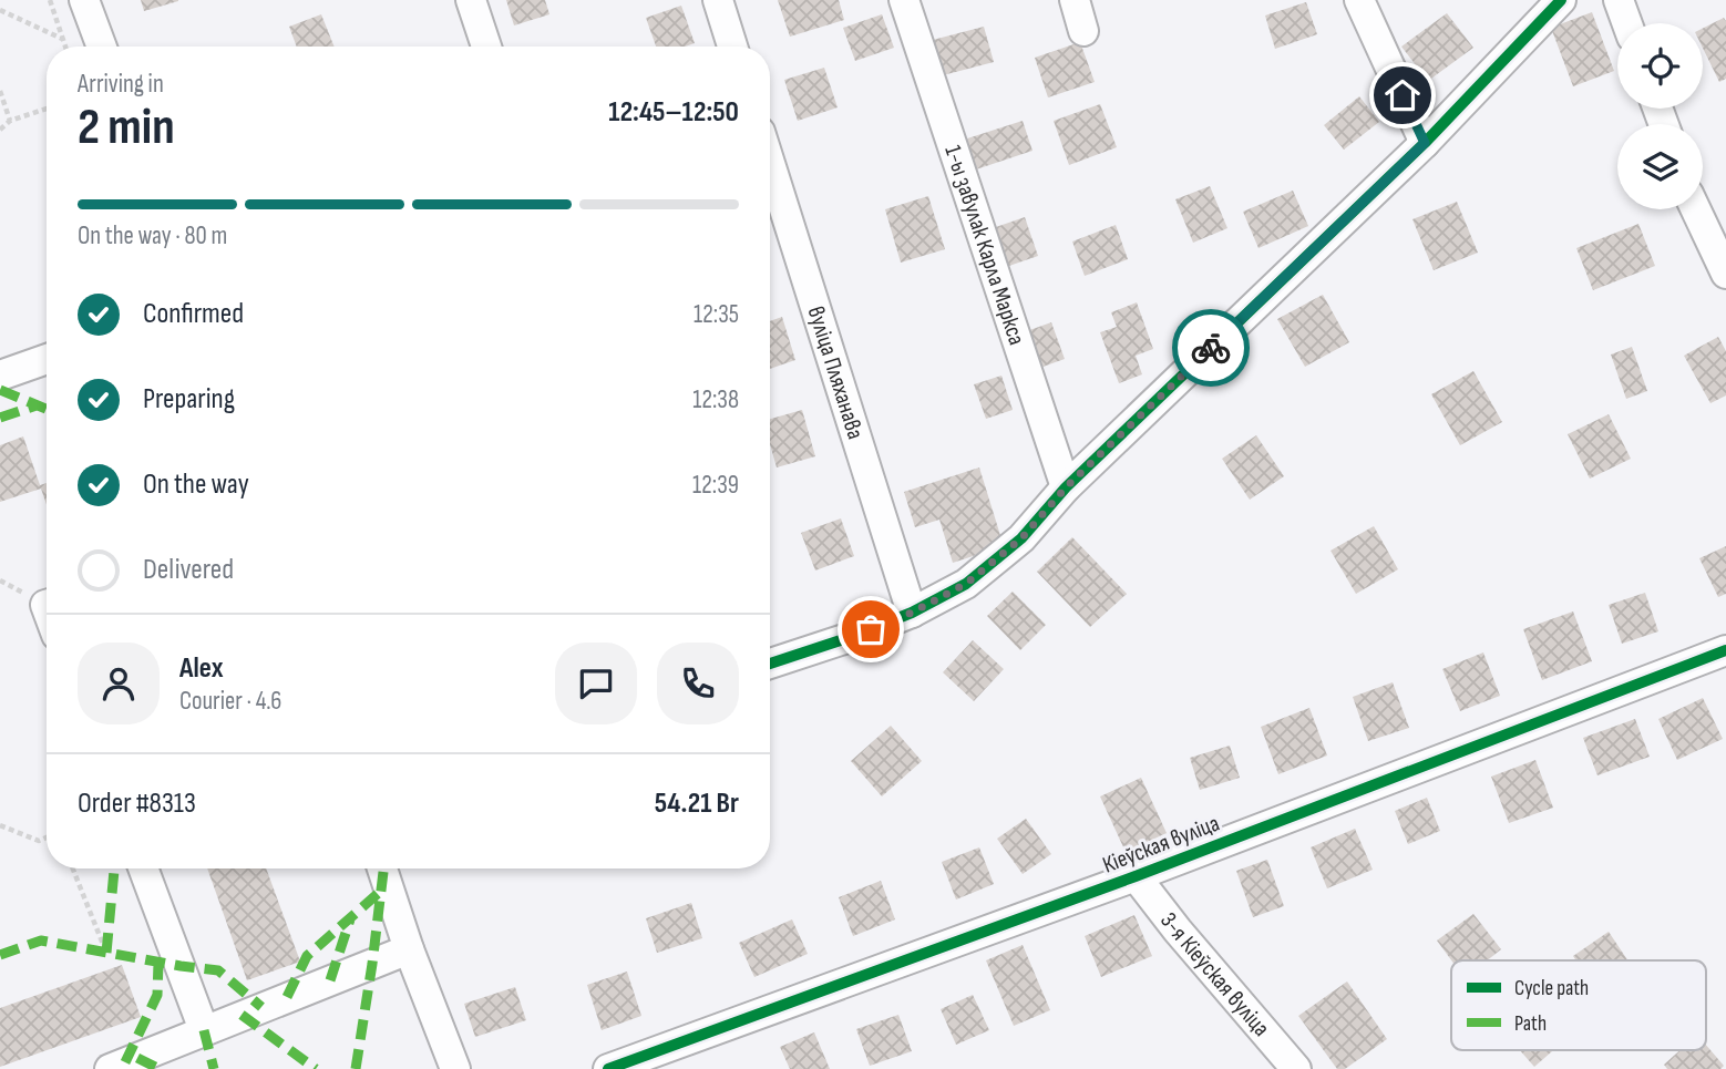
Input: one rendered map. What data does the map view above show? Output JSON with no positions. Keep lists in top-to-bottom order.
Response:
{
  "streets": {
    "street": [
      "1-ы завулак Карла Маркса",
      "вуліца Пляханава",
      "Кіеўская вуліца",
      "3-я Кіеўская вуліца"
    ]
  },
  "crossings": [
    ["Кіеўская вуліца", "3-я Кіеўская вуліца"]
  ],
  "legend": ["Cycle path", "Path"],
  "page": {
    "heading": ["2 min", "Arriving in", "12:45–12:50"],
    "panel": [
      "Alex",
      "Courier · 4.6",
      "Order #8313",
      "54.21 Br"
    ],
    "bar": "On the way · 80 m",
    "list": [
      ["Confirmed", "12:35"],
      ["Preparing", "12:38"],
      ["On the way", "12:39"],
      "Delivered"
    ]
  }
}
